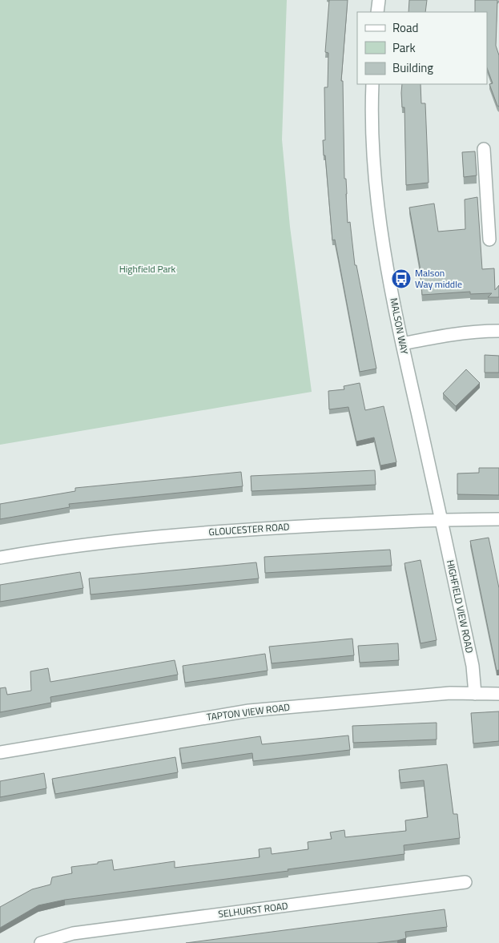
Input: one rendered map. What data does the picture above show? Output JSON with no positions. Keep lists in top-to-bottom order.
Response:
{
  "streets": {
    "street": [
      "MALSON WAY",
      "GLOUCESTER ROAD",
      "HIGHFIELD VIEW ROAD",
      "TAPTON VIEW ROAD",
      "SELHURST ROAD"
    ]
  },
  "crossings": [
    ["MALSON WAY", "GLOUCESTER ROAD"],
    ["MALSON WAY", "HIGHFIELD VIEW ROAD"],
    ["GLOUCESTER ROAD", "HIGHFIELD VIEW ROAD"],
    ["HIGHFIELD VIEW ROAD", "TAPTON VIEW ROAD"]
  ],
  "parks": ["Highfield Park"],
  "places": {
    "bus stop": ["Malson Way middle"]
  },
  "legend": ["Road", "Park", "Building"]
}
